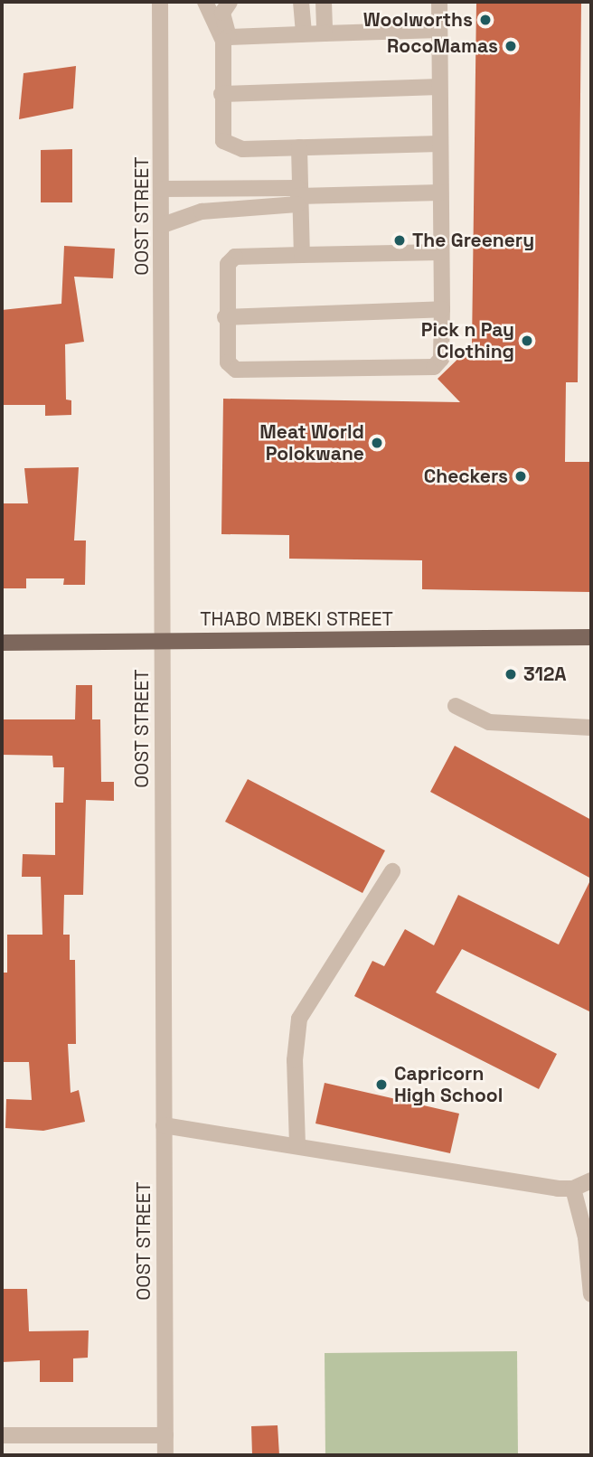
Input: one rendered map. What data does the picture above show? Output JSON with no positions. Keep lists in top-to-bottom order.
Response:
{
  "streets": {
    "main road": ["THABO MBEKI STREET"],
    "street": ["OOST STREET"]
  },
  "crossings": [
    ["OOST STREET", "THABO MBEKI STREET"]
  ],
  "places": [
    "Woolworths",
    "RocoMamas",
    "The Greenery",
    "Pick n Pay Clothing",
    "Meat World Polokwane",
    "Checkers",
    "312A",
    "Capricorn High School"
  ]
}
